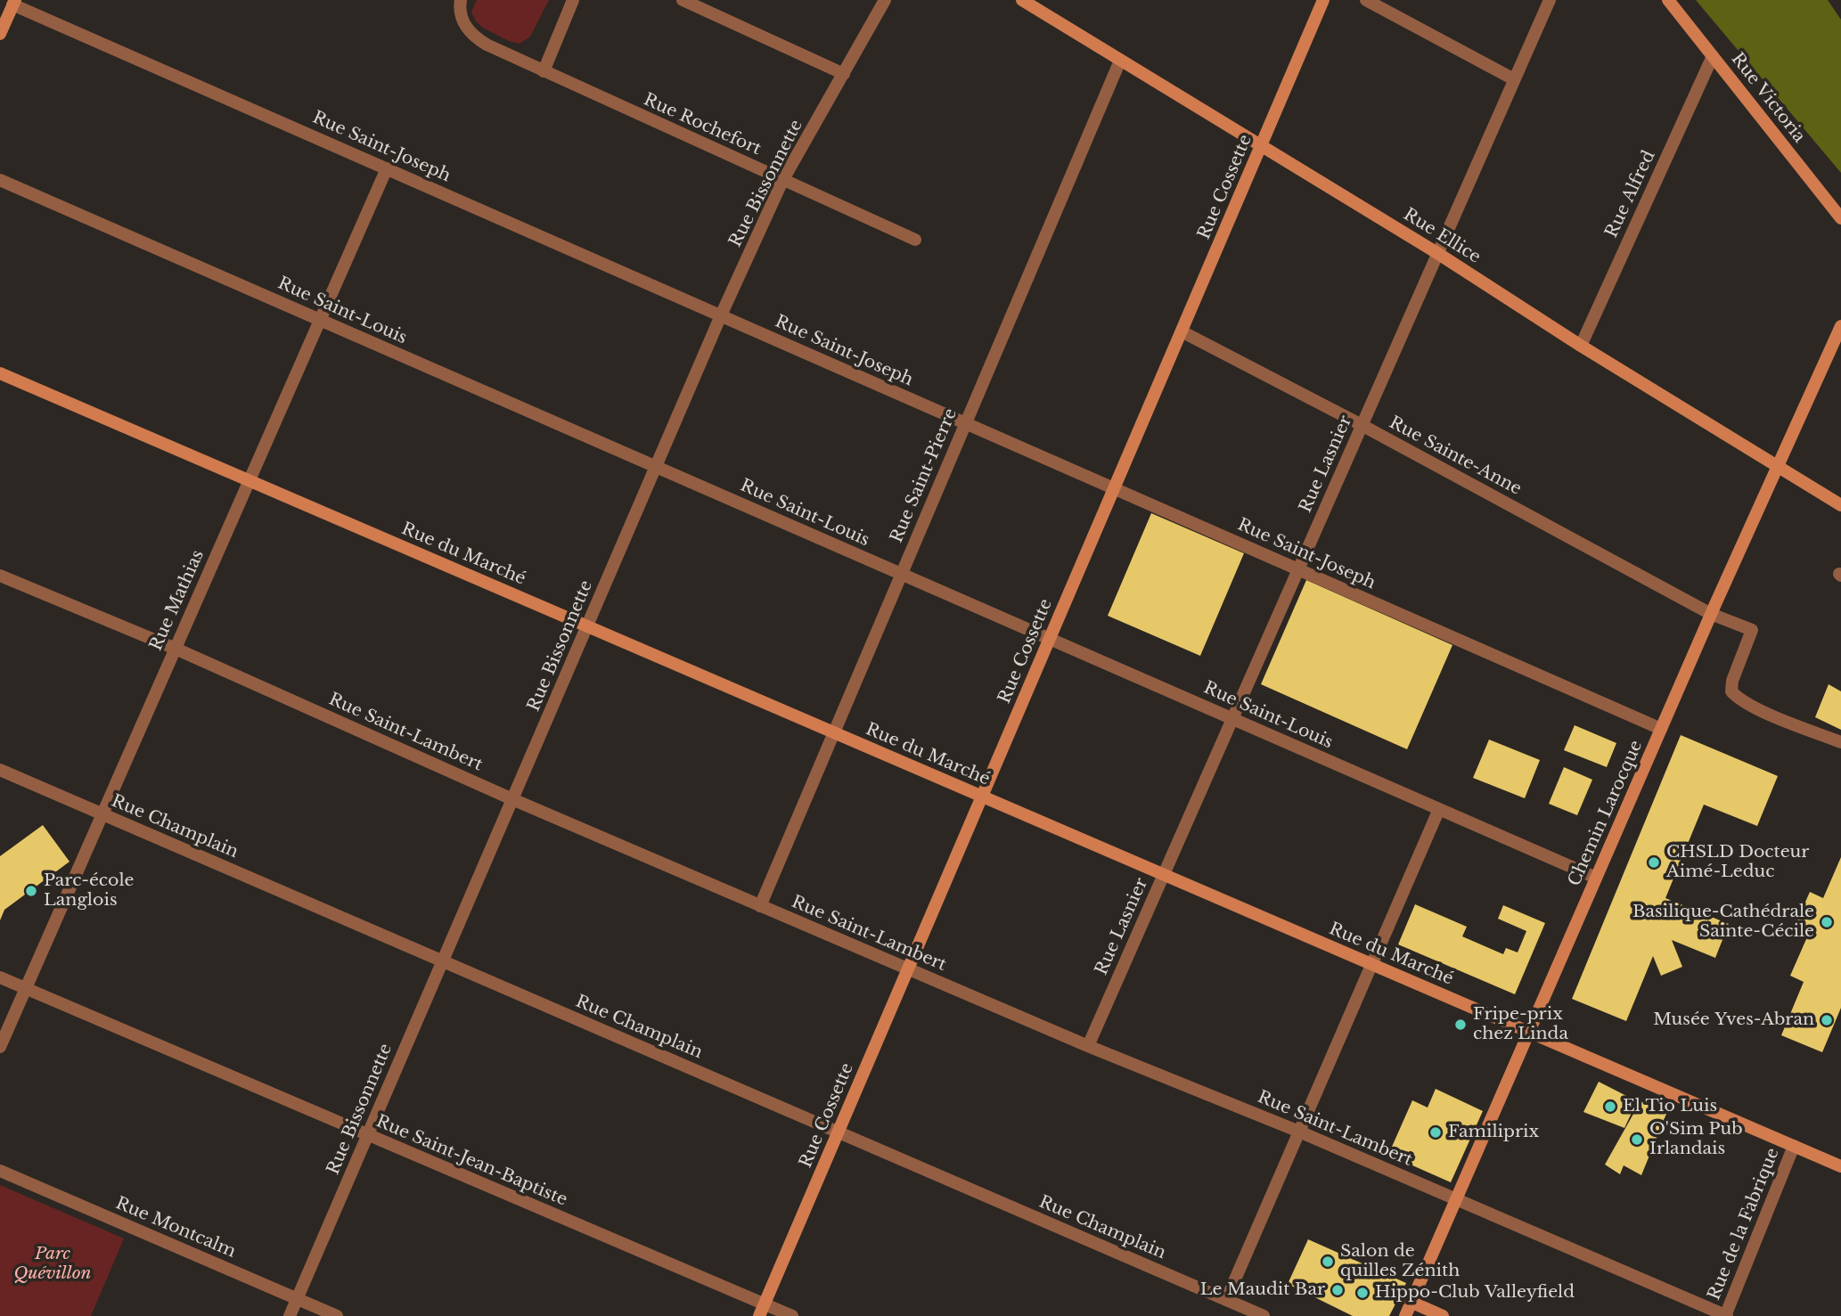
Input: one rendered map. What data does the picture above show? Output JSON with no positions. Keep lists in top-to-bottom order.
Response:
{
  "streets": {
    "street": [
      "Rue Victoria",
      "Rue Rochefort",
      "Rue Saint-Joseph",
      "Rue Bissonnette",
      "Rue Cossette",
      "Rue Alfred",
      "Rue Ellice",
      "Rue Saint-Louis",
      "Rue Sainte-Anne",
      "Rue Lasnier",
      "Rue Saint-Pierre",
      "Rue du Marché",
      "Rue Mathias",
      "Rue Saint-Lambert",
      "Chemin Larocque",
      "Rue Champlain",
      "Rue Saint-Jean-Baptiste",
      "Rue de la Fabrique",
      "Rue Montcalm"
    ]
  },
  "crossings": [
    ["Rue Victoria", "Rue Alfred"],
    ["Rue Rochefort", "Rue Bissonnette"],
    ["Rue Saint-Joseph", "Rue Bissonnette"],
    ["Rue Saint-Joseph", "Rue Cossette"],
    ["Rue Saint-Joseph", "Rue Lasnier"],
    ["Rue Saint-Joseph", "Rue Saint-Pierre"],
    ["Rue Saint-Joseph", "Rue Mathias"],
    ["Rue Saint-Joseph", "Chemin Larocque"],
    ["Rue Bissonnette", "Rue Saint-Louis"],
    ["Rue Bissonnette", "Rue du Marché"],
    ["Rue Bissonnette", "Rue Saint-Lambert"],
    ["Rue Bissonnette", "Rue Champlain"],
    ["Rue Bissonnette", "Rue Saint-Jean-Baptiste"],
    ["Rue Bissonnette", "Rue Montcalm"],
    ["Rue Cossette", "Rue Ellice"],
    ["Rue Cossette", "Rue Saint-Louis"],
    ["Rue Cossette", "Rue Sainte-Anne"],
    ["Rue Cossette", "Rue du Marché"],
    ["Rue Cossette", "Rue Saint-Lambert"],
    ["Rue Cossette", "Rue Champlain"],
    ["Rue Cossette", "Rue Saint-Jean-Baptiste"],
    ["Rue Alfred", "Rue Ellice"],
    ["Rue Ellice", "Rue Lasnier"],
    ["Rue Ellice", "Rue Saint-Pierre"],
    ["Rue Ellice", "Chemin Larocque"],
    ["Rue Saint-Louis", "Rue Lasnier"],
    ["Rue Saint-Louis", "Rue Saint-Pierre"],
    ["Rue Saint-Louis", "Rue Mathias"],
    ["Rue Saint-Louis", "Chemin Larocque"],
    ["Rue Sainte-Anne", "Rue Lasnier"],
    ["Rue Sainte-Anne", "Chemin Larocque"],
    ["Rue Lasnier", "Rue du Marché"],
    ["Rue Lasnier", "Rue Saint-Lambert"],
    ["Rue Saint-Pierre", "Rue du Marché"],
    ["Rue Saint-Pierre", "Rue Saint-Lambert"],
    ["Rue du Marché", "Rue Mathias"],
    ["Rue du Marché", "Chemin Larocque"],
    ["Rue du Marché", "Rue de la Fabrique"],
    ["Rue Mathias", "Rue Saint-Lambert"],
    ["Rue Mathias", "Rue Champlain"],
    ["Rue Mathias", "Rue Saint-Jean-Baptiste"],
    ["Rue Saint-Lambert", "Chemin Larocque"],
    ["Rue Saint-Lambert", "Rue de la Fabrique"]
  ],
  "parks": ["Parc Quévillon"],
  "places": [
    "CHSLD Docteur Aimé-Leduc",
    "Parc-école Langlois",
    "Basilique-Cathédrale Sainte-Cécile",
    "Musée Yves-Abran",
    "Fripe-prix chez Linda",
    "El Tio Luis",
    "Familiprix",
    "O'Sim Pub Irlandais",
    "Salon de quilles Zénith",
    "Le Maudit Bar",
    "Hippo-Club Valleyfield"
  ]
}
